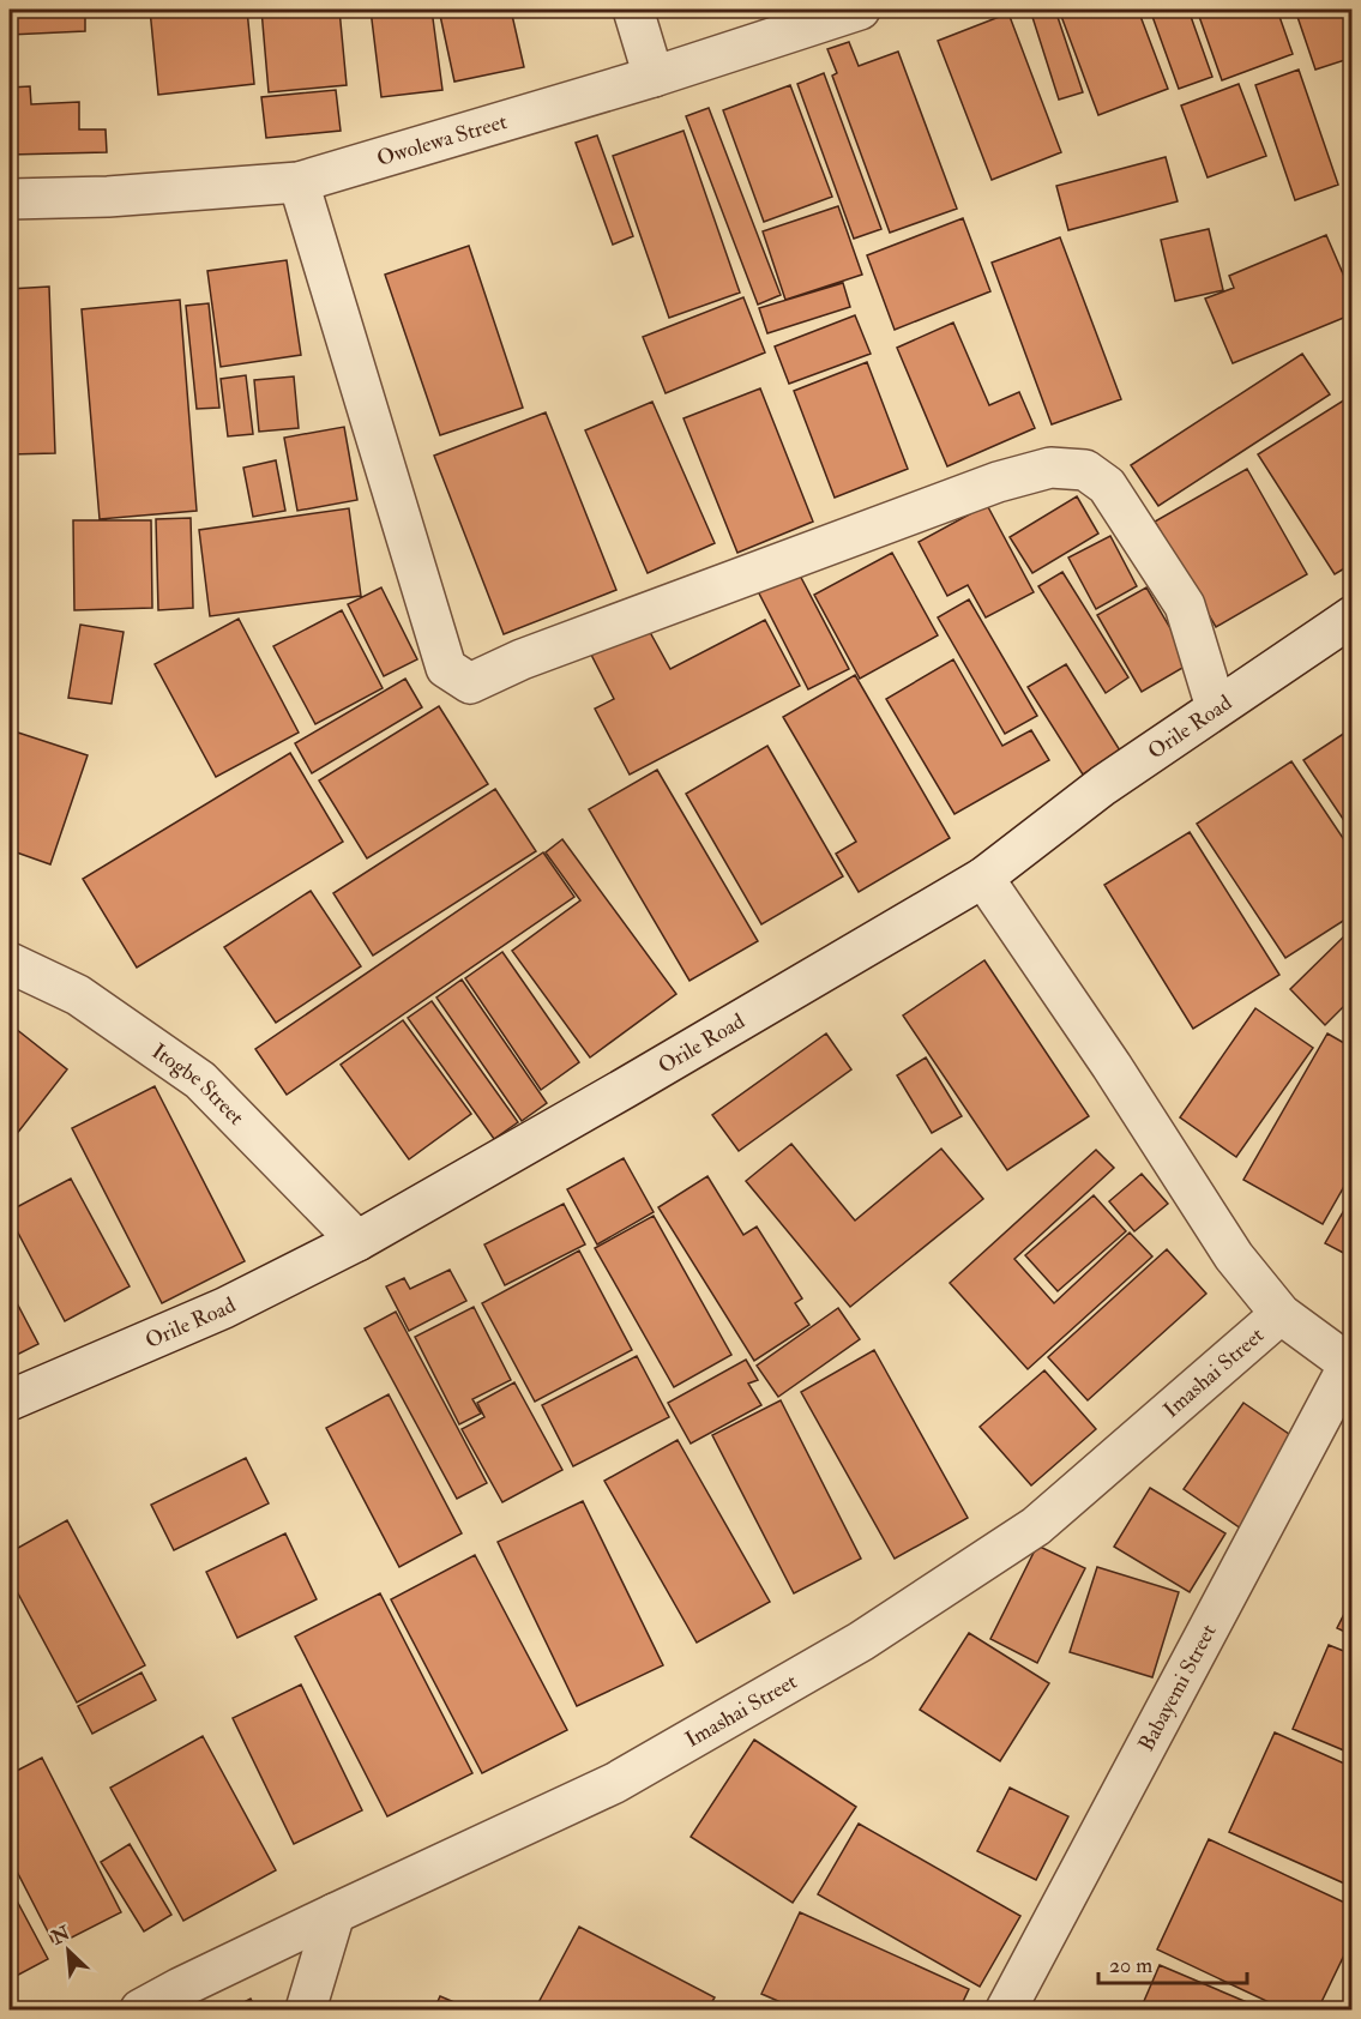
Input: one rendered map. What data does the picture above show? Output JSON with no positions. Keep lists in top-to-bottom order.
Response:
{
  "streets": {
    "street": [
      "Owolewa Street",
      "Orile Road",
      "Itogbe Street",
      "Imashai Street",
      "Babayemi Street"
    ]
  },
  "crossings": [
    ["Orile Road", "Itogbe Street"]
  ],
  "scale_bar": "20 m",
  "north": "top left"
}
